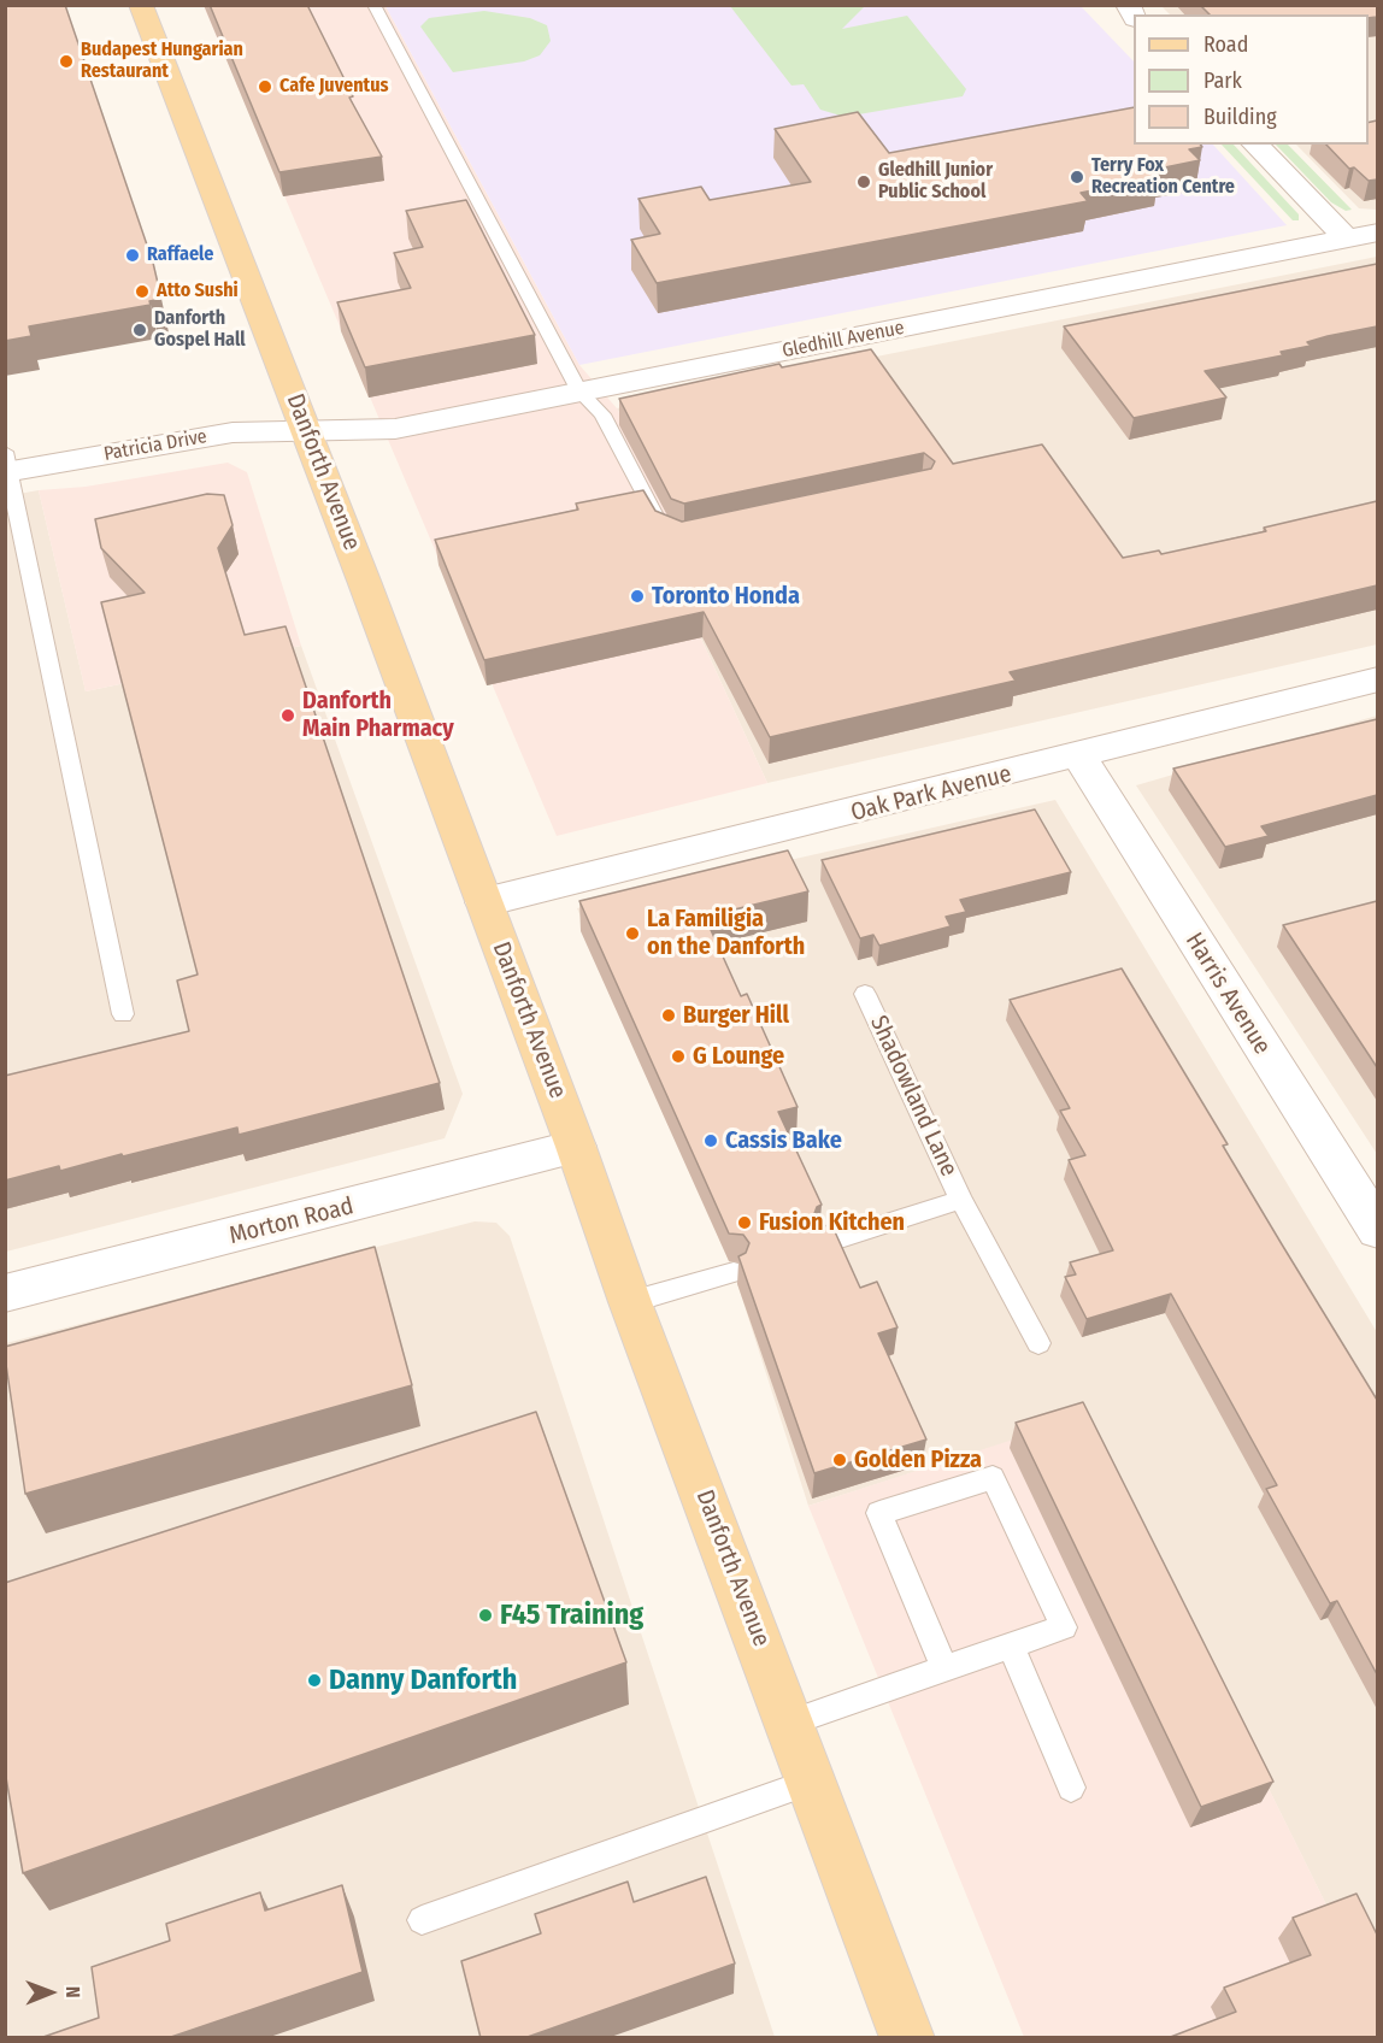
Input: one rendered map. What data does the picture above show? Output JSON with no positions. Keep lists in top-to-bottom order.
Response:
{
  "streets": {
    "main road": ["Danforth Avenue"],
    "street": [
      "Gledhill Avenue",
      "Patricia Drive",
      "Oak Park Avenue",
      "Harris Avenue",
      "Morton Road"
    ],
    "lane": ["Shadowland Lane"]
  },
  "crossings": [
    ["Gledhill Avenue", "Patricia Drive"],
    ["Gledhill Avenue", "Danforth Avenue"],
    ["Patricia Drive", "Danforth Avenue"],
    ["Danforth Avenue", "Oak Park Avenue"],
    ["Danforth Avenue", "Morton Road"],
    ["Oak Park Avenue", "Harris Avenue"]
  ],
  "places": [
    "Budapest Hungarian Restaurant",
    "Cafe Juventus",
    "Terry Fox Recreation Centre",
    "Gledhill Junior Public School",
    "Raffaele",
    "Atto Sushi",
    "Danforth Gospel Hall",
    "Toronto Honda",
    "Danforth Main Pharmacy",
    "La Familigia on the Danforth",
    "Burger Hill",
    "G Lounge",
    "Cassis Bake",
    "Fusion Kitchen",
    "Golden Pizza",
    "F45 Training",
    "Danny Danforth"
  ],
  "legend": ["Road", "Park", "Building"],
  "north": "right"
}
